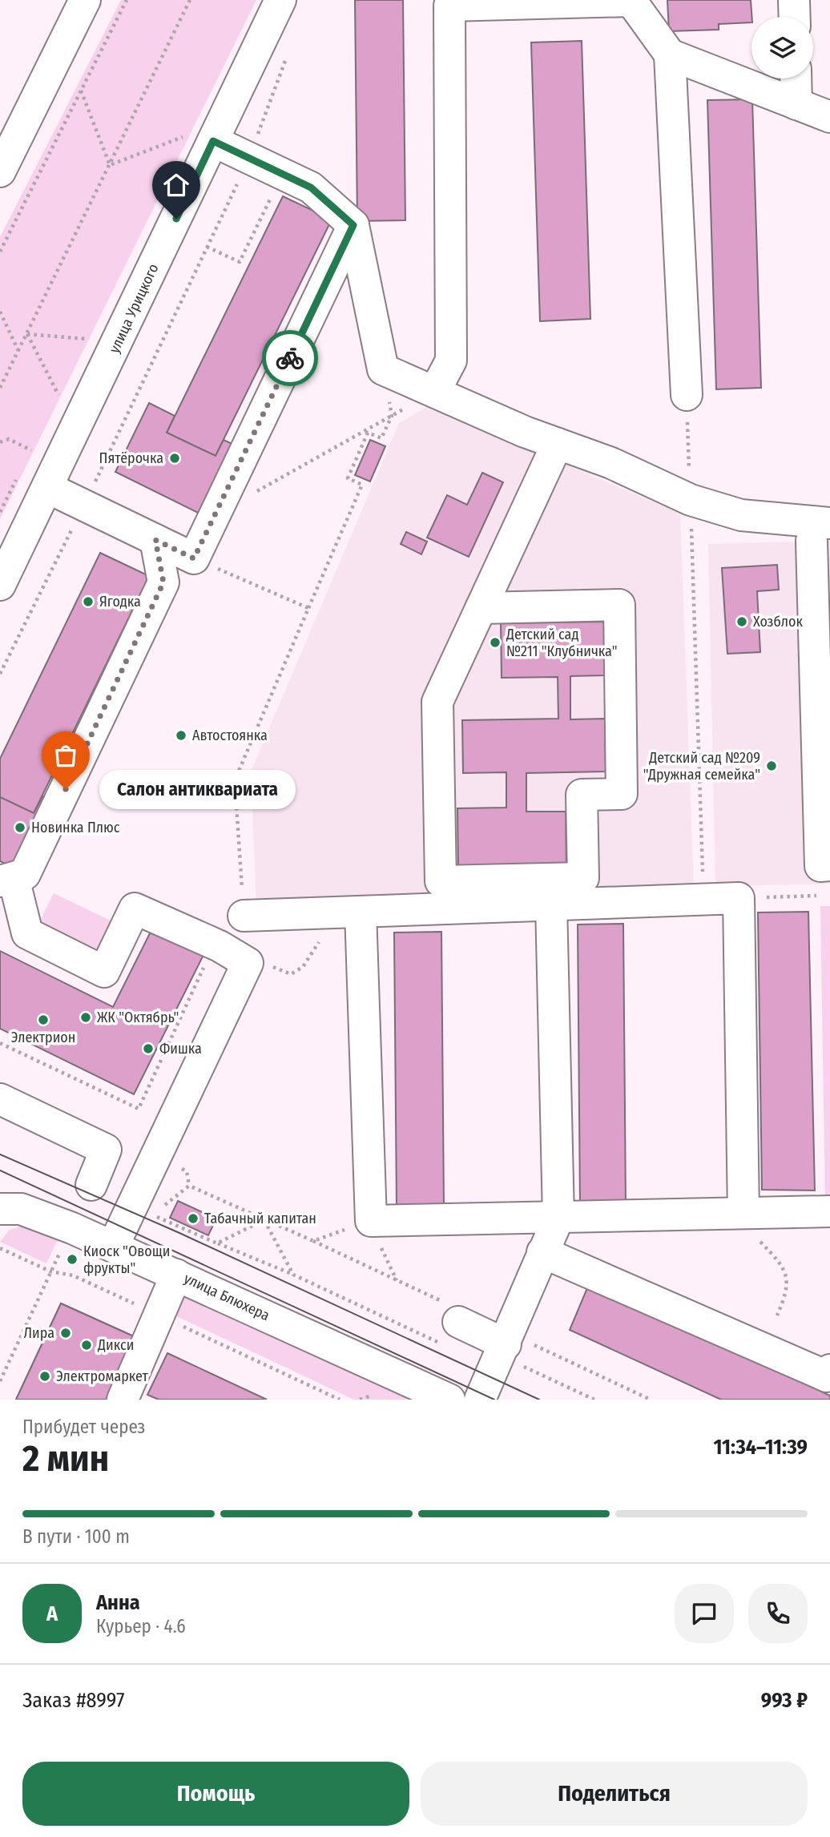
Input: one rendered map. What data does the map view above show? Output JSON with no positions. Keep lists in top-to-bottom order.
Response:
{
  "streets": {
    "street": ["улица Урицкого", "улица Блюхера"]
  },
  "places": [
    "Пятёрочка",
    "Ягодка",
    "Хозблок",
    "Детский сад №211 \"Клубничка\"",
    "Автостоянка",
    "Детский сад №209 \"Дружная семейка\"",
    "Салон антиквариата",
    "Новинка Плюс",
    "ЖК \"Октябрь\"",
    "Электрион",
    "Фишка",
    "Табачный капитан",
    "Киоск \"Овощи фрукты\"",
    "Лира",
    "Дикси",
    "Электромаркет"
  ],
  "page": {
    "bubble": "Салон антиквариата",
    "heading": ["2 мин", "Прибудет через", "11:34–11:39"],
    "panel": [
      "Анна",
      "Курьер · 4.6",
      "Заказ #8997",
      "993 ₽"
    ],
    "bar": "В пути · 100 m",
    "round": "А",
    "buttons": ["Помощь", "Поделиться"]
  }
}
